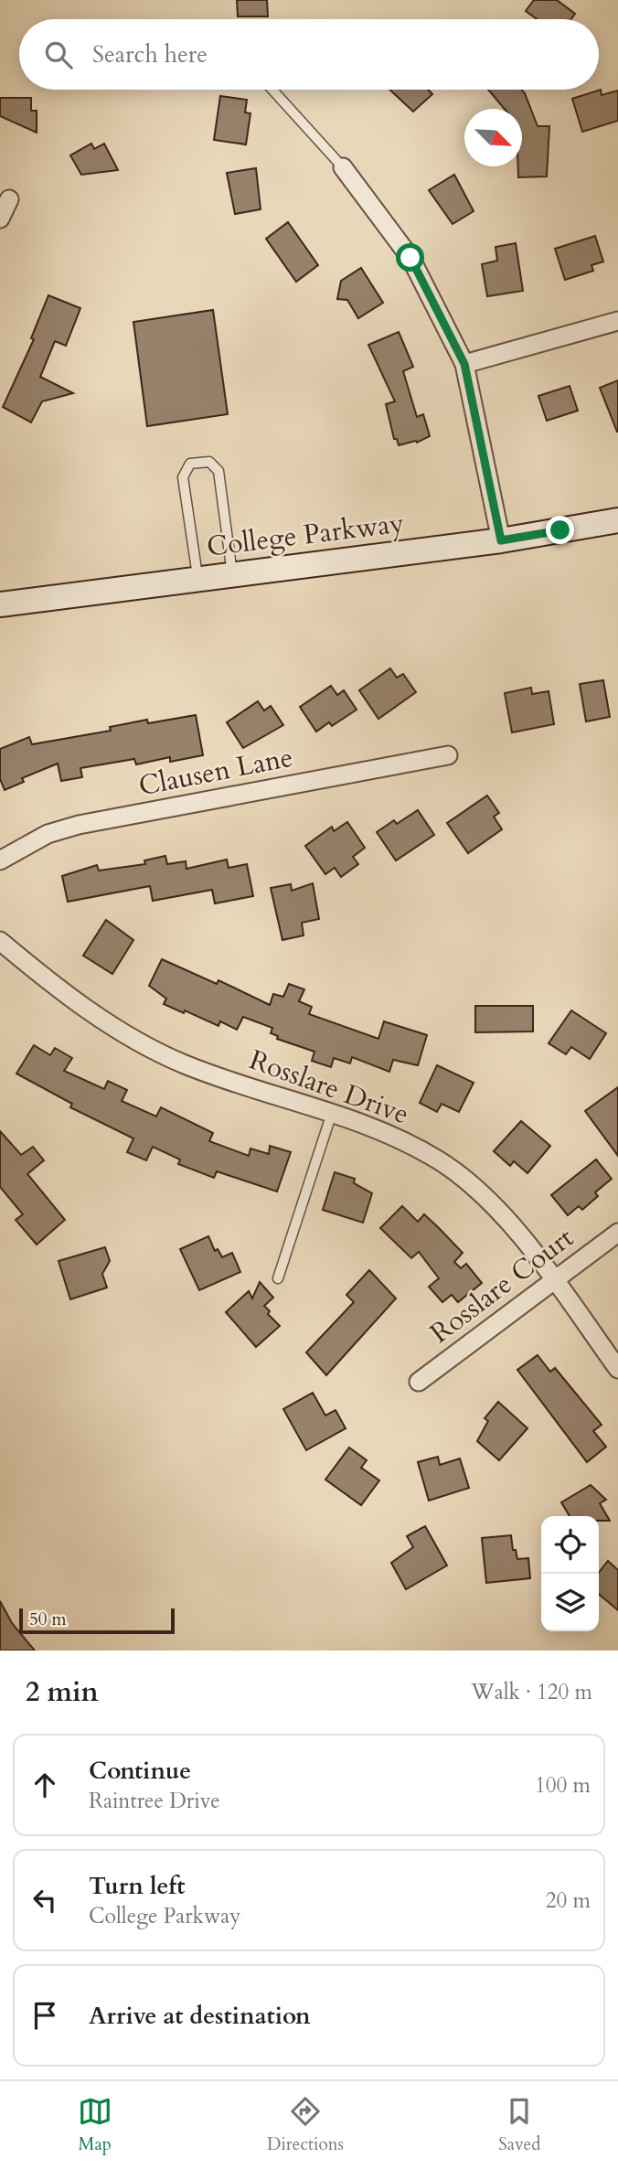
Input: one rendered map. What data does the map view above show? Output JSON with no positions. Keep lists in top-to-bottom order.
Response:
{
  "streets": {
    "main road": ["College Parkway"],
    "street": ["Clausen Lane", "Rosslare Drive", "Rosslare Court"]
  },
  "crossings": [
    ["Rosslare Drive", "Rosslare Court"]
  ],
  "scale_bar": "50 m",
  "north": "bottom right",
  "page": {
    "search": "Search here",
    "scale": "50 m",
    "heading": ["2 min", "Walk · 120 m"],
    "list": [
      ["Continue", "Raintree Drive", "100 m"],
      ["Turn left", "College Parkway", "20 m"],
      "Arrive at destination"
    ],
    "nav": ["Map", "Directions", "Saved"]
  }
}
